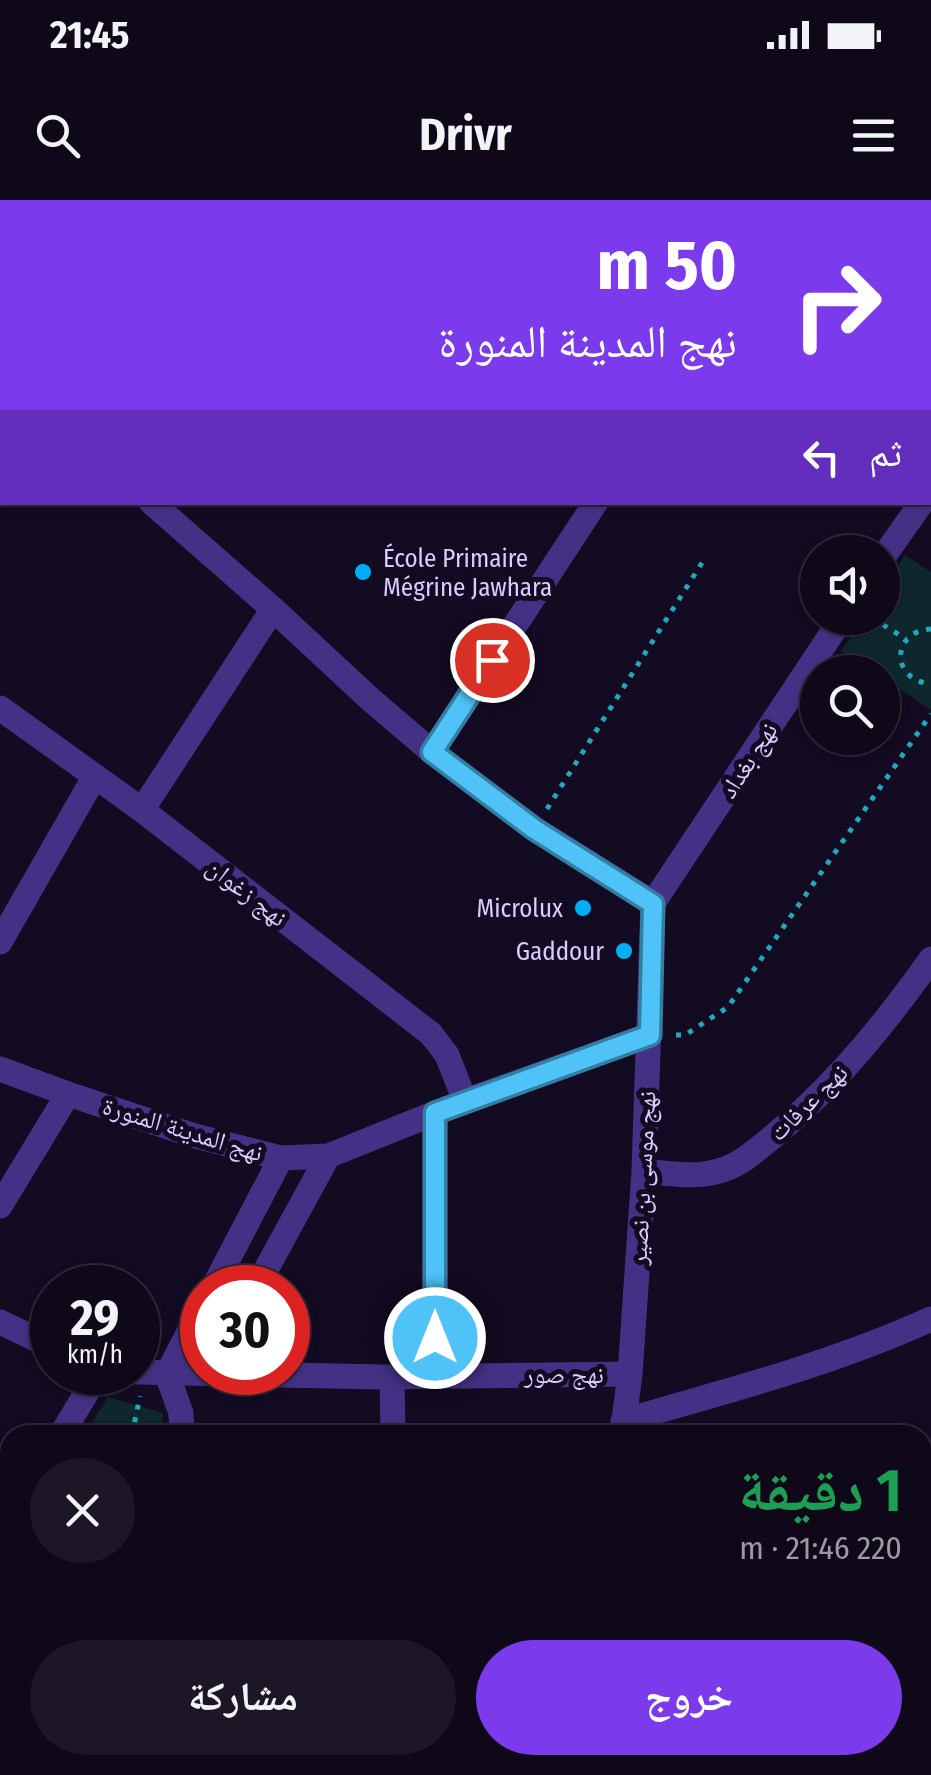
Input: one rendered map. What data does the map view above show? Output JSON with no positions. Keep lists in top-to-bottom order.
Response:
{
  "streets": {
    "street": [
      "نهج بغداد",
      "نهج زغوان",
      "نهج عرفات",
      "نهج المدينة المنورة",
      "نهج موسى بن نصير",
      "نهج صور"
    ]
  },
  "crossings": [
    ["نهج بغداد", "نهج موسى بن نصير"],
    ["نهج زغوان", "نهج المدينة المنورة"],
    ["نهج عرفات", "نهج موسى بن نصير"],
    ["نهج المدينة المنورة", "نهج موسى بن نصير"],
    ["نهج موسى بن نصير", "نهج صور"]
  ],
  "places": ["École Primaire Mégrine Jawhara", "Microlux", "Gaddour"],
  "page": {
    "status": "21:45",
    "header": "Drivr",
    "turn": ["50 m", "نهج المدينة المنورة"],
    "then": "ثم",
    "speed": "29 km/h",
    "limit": "30",
    "heading": ["1 دقيقة", "220 m · 21:46"],
    "buttons": ["خروج", "مشاركة"]
  }
}
